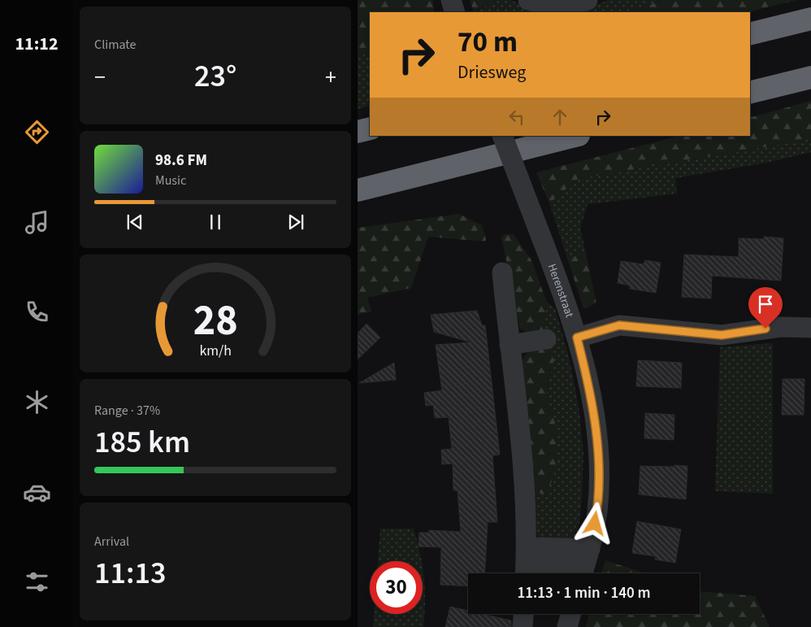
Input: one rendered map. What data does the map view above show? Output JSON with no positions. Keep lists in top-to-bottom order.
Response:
{
  "streets": {
    "street": ["Herenstraat"]
  },
  "page": {
    "tabs": "11:12",
    "tile": [
      "Climate",
      ["Range · 37%", "185 km"],
      ["Arrival", "11:13"]
    ],
    "turn": ["70 m", "Driesweg"],
    "heat": ["−", "23°", "+"],
    "song": ["98.6 FM", "Music"],
    "limit": "30",
    "trip": "11:13 · 1 min · 140 m",
    "gauge": ["28", "km/h"]
  }
}
